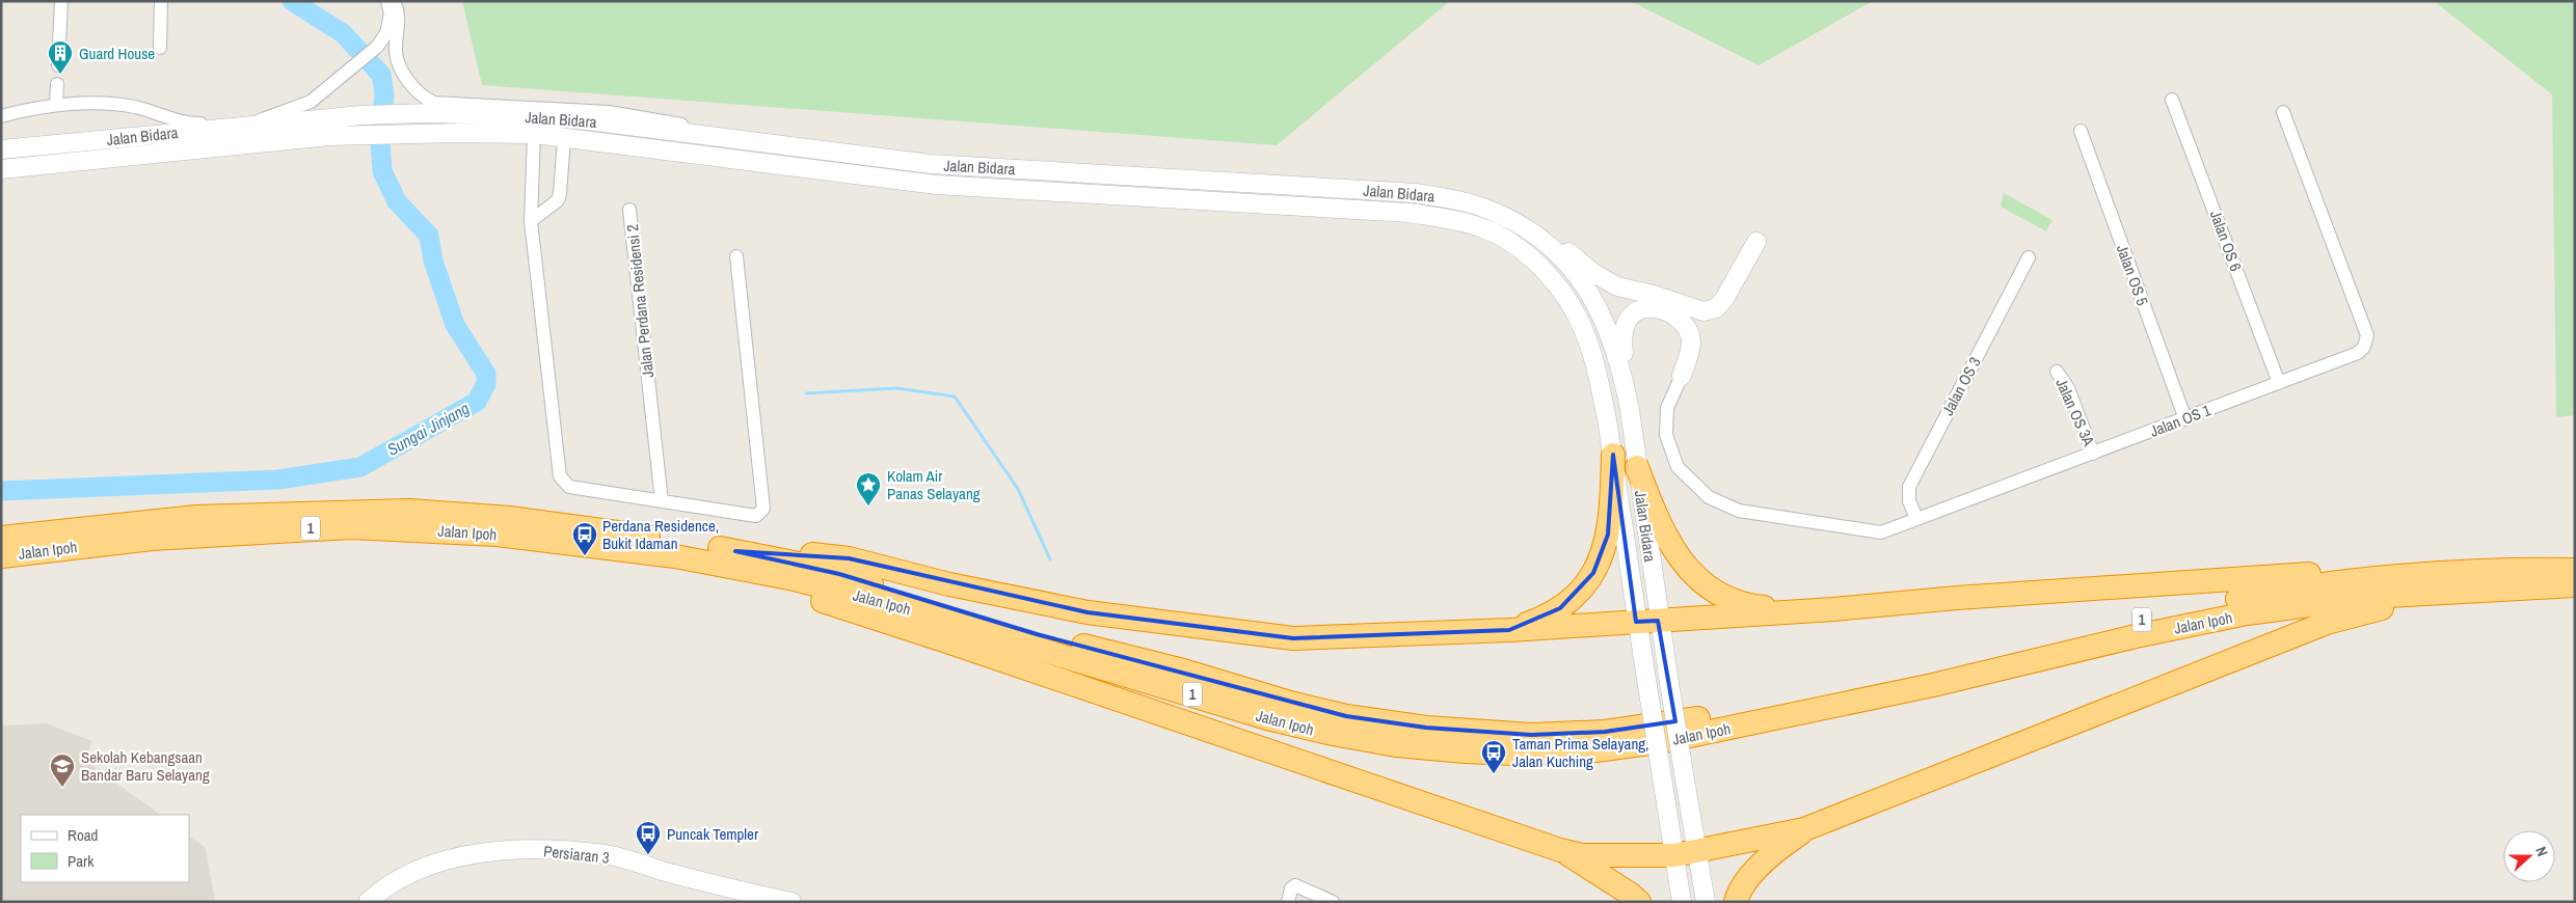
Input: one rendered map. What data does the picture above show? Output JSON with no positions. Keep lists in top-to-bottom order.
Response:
{
  "streets": {
    "highway": ["1", "Jalan Ipoh"],
    "main road": ["Jalan Bidara", "Persiaran 3"],
    "street": [
      "Jalan OS 6",
      "Jalan OS 5",
      "Jalan Perdana Residensi 2",
      "Jalan OS 3",
      "Jalan OS 3A",
      "Jalan OS 1"
    ]
  },
  "crossings": [
    ["Jalan OS 6", "Jalan OS 1"],
    ["Jalan OS 5", "Jalan OS 1"],
    ["Jalan OS 3", "Jalan OS 1"],
    ["Jalan OS 3A", "Jalan OS 1"]
  ],
  "water": ["Sungai Jinjang"],
  "places": {
    "building": ["Guard House"],
    "place": ["Kolam Air Panas Selayang"],
    "bus stop": ["Perdana Residence, Bukit Idaman", "Taman Prima Selayang, Jalan Kuching", "Puncak Templer"],
    "school or university": ["Sekolah Kebangsaan Bandar Baru Selayang"]
  },
  "legend": ["Road", "Park"],
  "north": "right"
}
